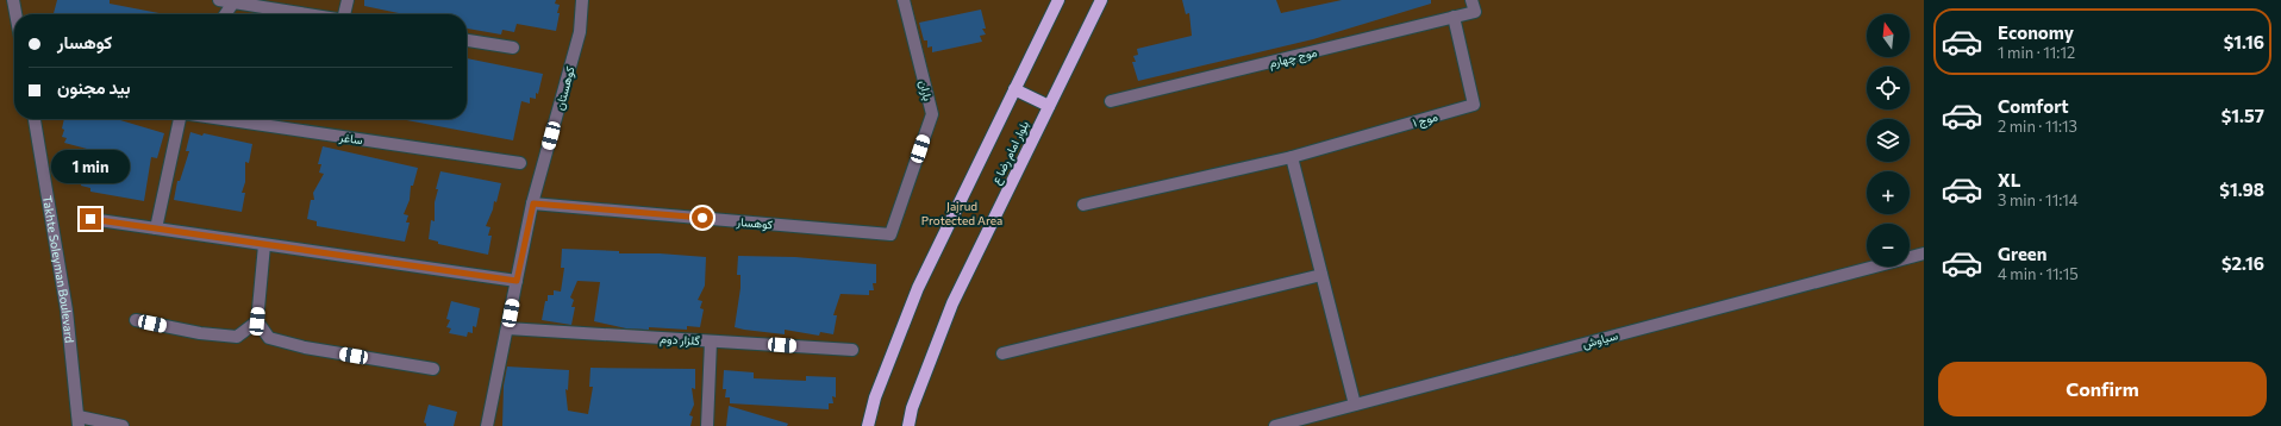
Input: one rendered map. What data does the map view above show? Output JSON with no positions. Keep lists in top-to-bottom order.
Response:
{
  "streets": {
    "main road": ["بلوار امام رضا ع"],
    "street": [
      "موج چهارم",
      "کوهستان",
      "باران",
      "موج ۱",
      "ساغر",
      "کوهسار",
      "Takhte Soleyman Boulevard",
      "گلزار دوم",
      "سیاوش"
    ]
  },
  "crossings": [
    ["موج چهارم", "موج ۱"],
    ["کوهستان", "کوهسار"],
    ["کوهستان", "گلزار دوم"],
    ["باران", "کوهسار"]
  ],
  "parks": ["Jajrud Protected Area"],
  "north": "top",
  "page": {
    "list": [
      {
        "name": "Economy",
        "note": "1 min · 11:12",
        "value": "$1.16"
      },
      {
        "name": "Comfort",
        "note": "2 min · 11:13",
        "value": "$1.57"
      },
      {
        "name": "XL",
        "note": "3 min · 11:14",
        "value": "$1.98"
      },
      {
        "name": "Green",
        "note": "4 min · 11:15",
        "value": "$2.16"
      }
    ],
    "map_buttons": ["+", "−"],
    "banner": ["کوهسار", "بید مجنون"],
    "bubble": "1 min",
    "buttons": "Confirm"
  }
}
